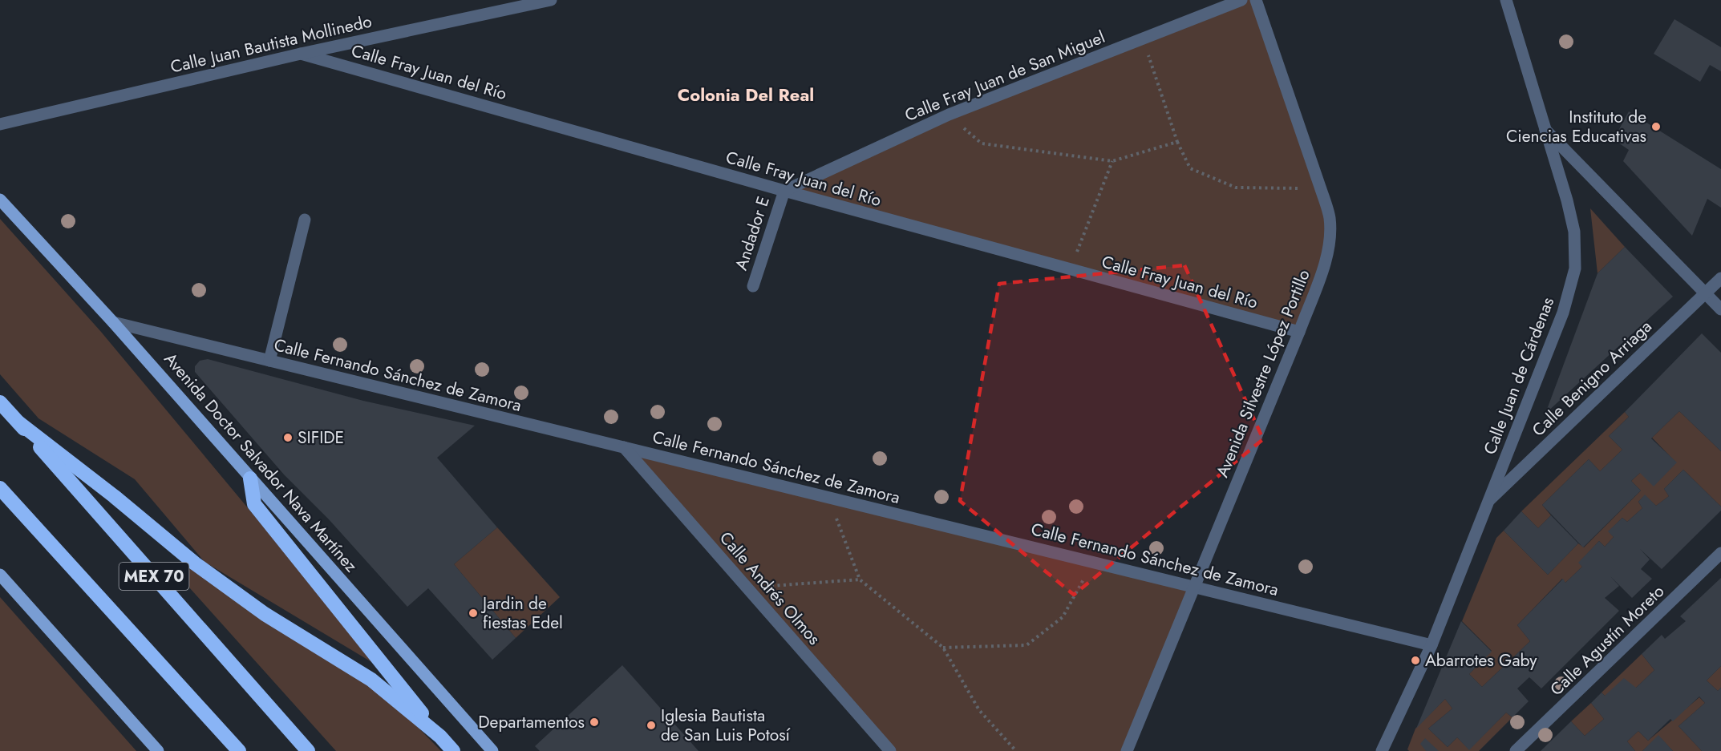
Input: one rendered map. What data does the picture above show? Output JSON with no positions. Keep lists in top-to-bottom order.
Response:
{
  "streets": {
    "highway": ["MEX 70"],
    "main road": ["Avenida Doctor Salvador Nava Martínez"],
    "street": [
      "Calle Juan Bautista Mollinedo",
      "Calle Fray Juan del Río",
      "Calle Fray Juan de San Miguel",
      "Andador E",
      "Avenida Silvestre López Portillo",
      "Calle Fernando Sánchez de Zamora",
      "Calle Juan de Cárdenas",
      "Calle Benigno Arriaga",
      "Calle Andrés Olmos",
      "Calle Agustín Moreto"
    ]
  },
  "crossings": [
    ["Calle Juan Bautista Mollinedo", "Calle Fray Juan del Río"],
    ["Calle Fray Juan del Río", "Calle Fray Juan de San Miguel"],
    ["Calle Fray Juan del Río", "Andador E"],
    ["Calle Fray Juan del Río", "Avenida Silvestre López Portillo"],
    ["Calle Fray Juan de San Miguel", "Andador E"],
    ["Avenida Silvestre López Portillo", "Calle Fernando Sánchez de Zamora"],
    ["Calle Fernando Sánchez de Zamora", "Calle Juan de Cárdenas"],
    ["Calle Fernando Sánchez de Zamora", "Avenida Doctor Salvador Nava Martínez"],
    ["Calle Fernando Sánchez de Zamora", "Calle Andrés Olmos"],
    ["Calle Juan de Cárdenas", "Calle Benigno Arriaga"]
  ],
  "districts": ["Colonia Del Real"],
  "places": [
    "Instituto de Ciencias Educativas",
    "SIFIDE",
    "Jardin de fiestas Edel",
    "Abarrotes Gaby",
    "Departamentos",
    "Iglesia Bautista de San Luis Potosí"
  ]
}
